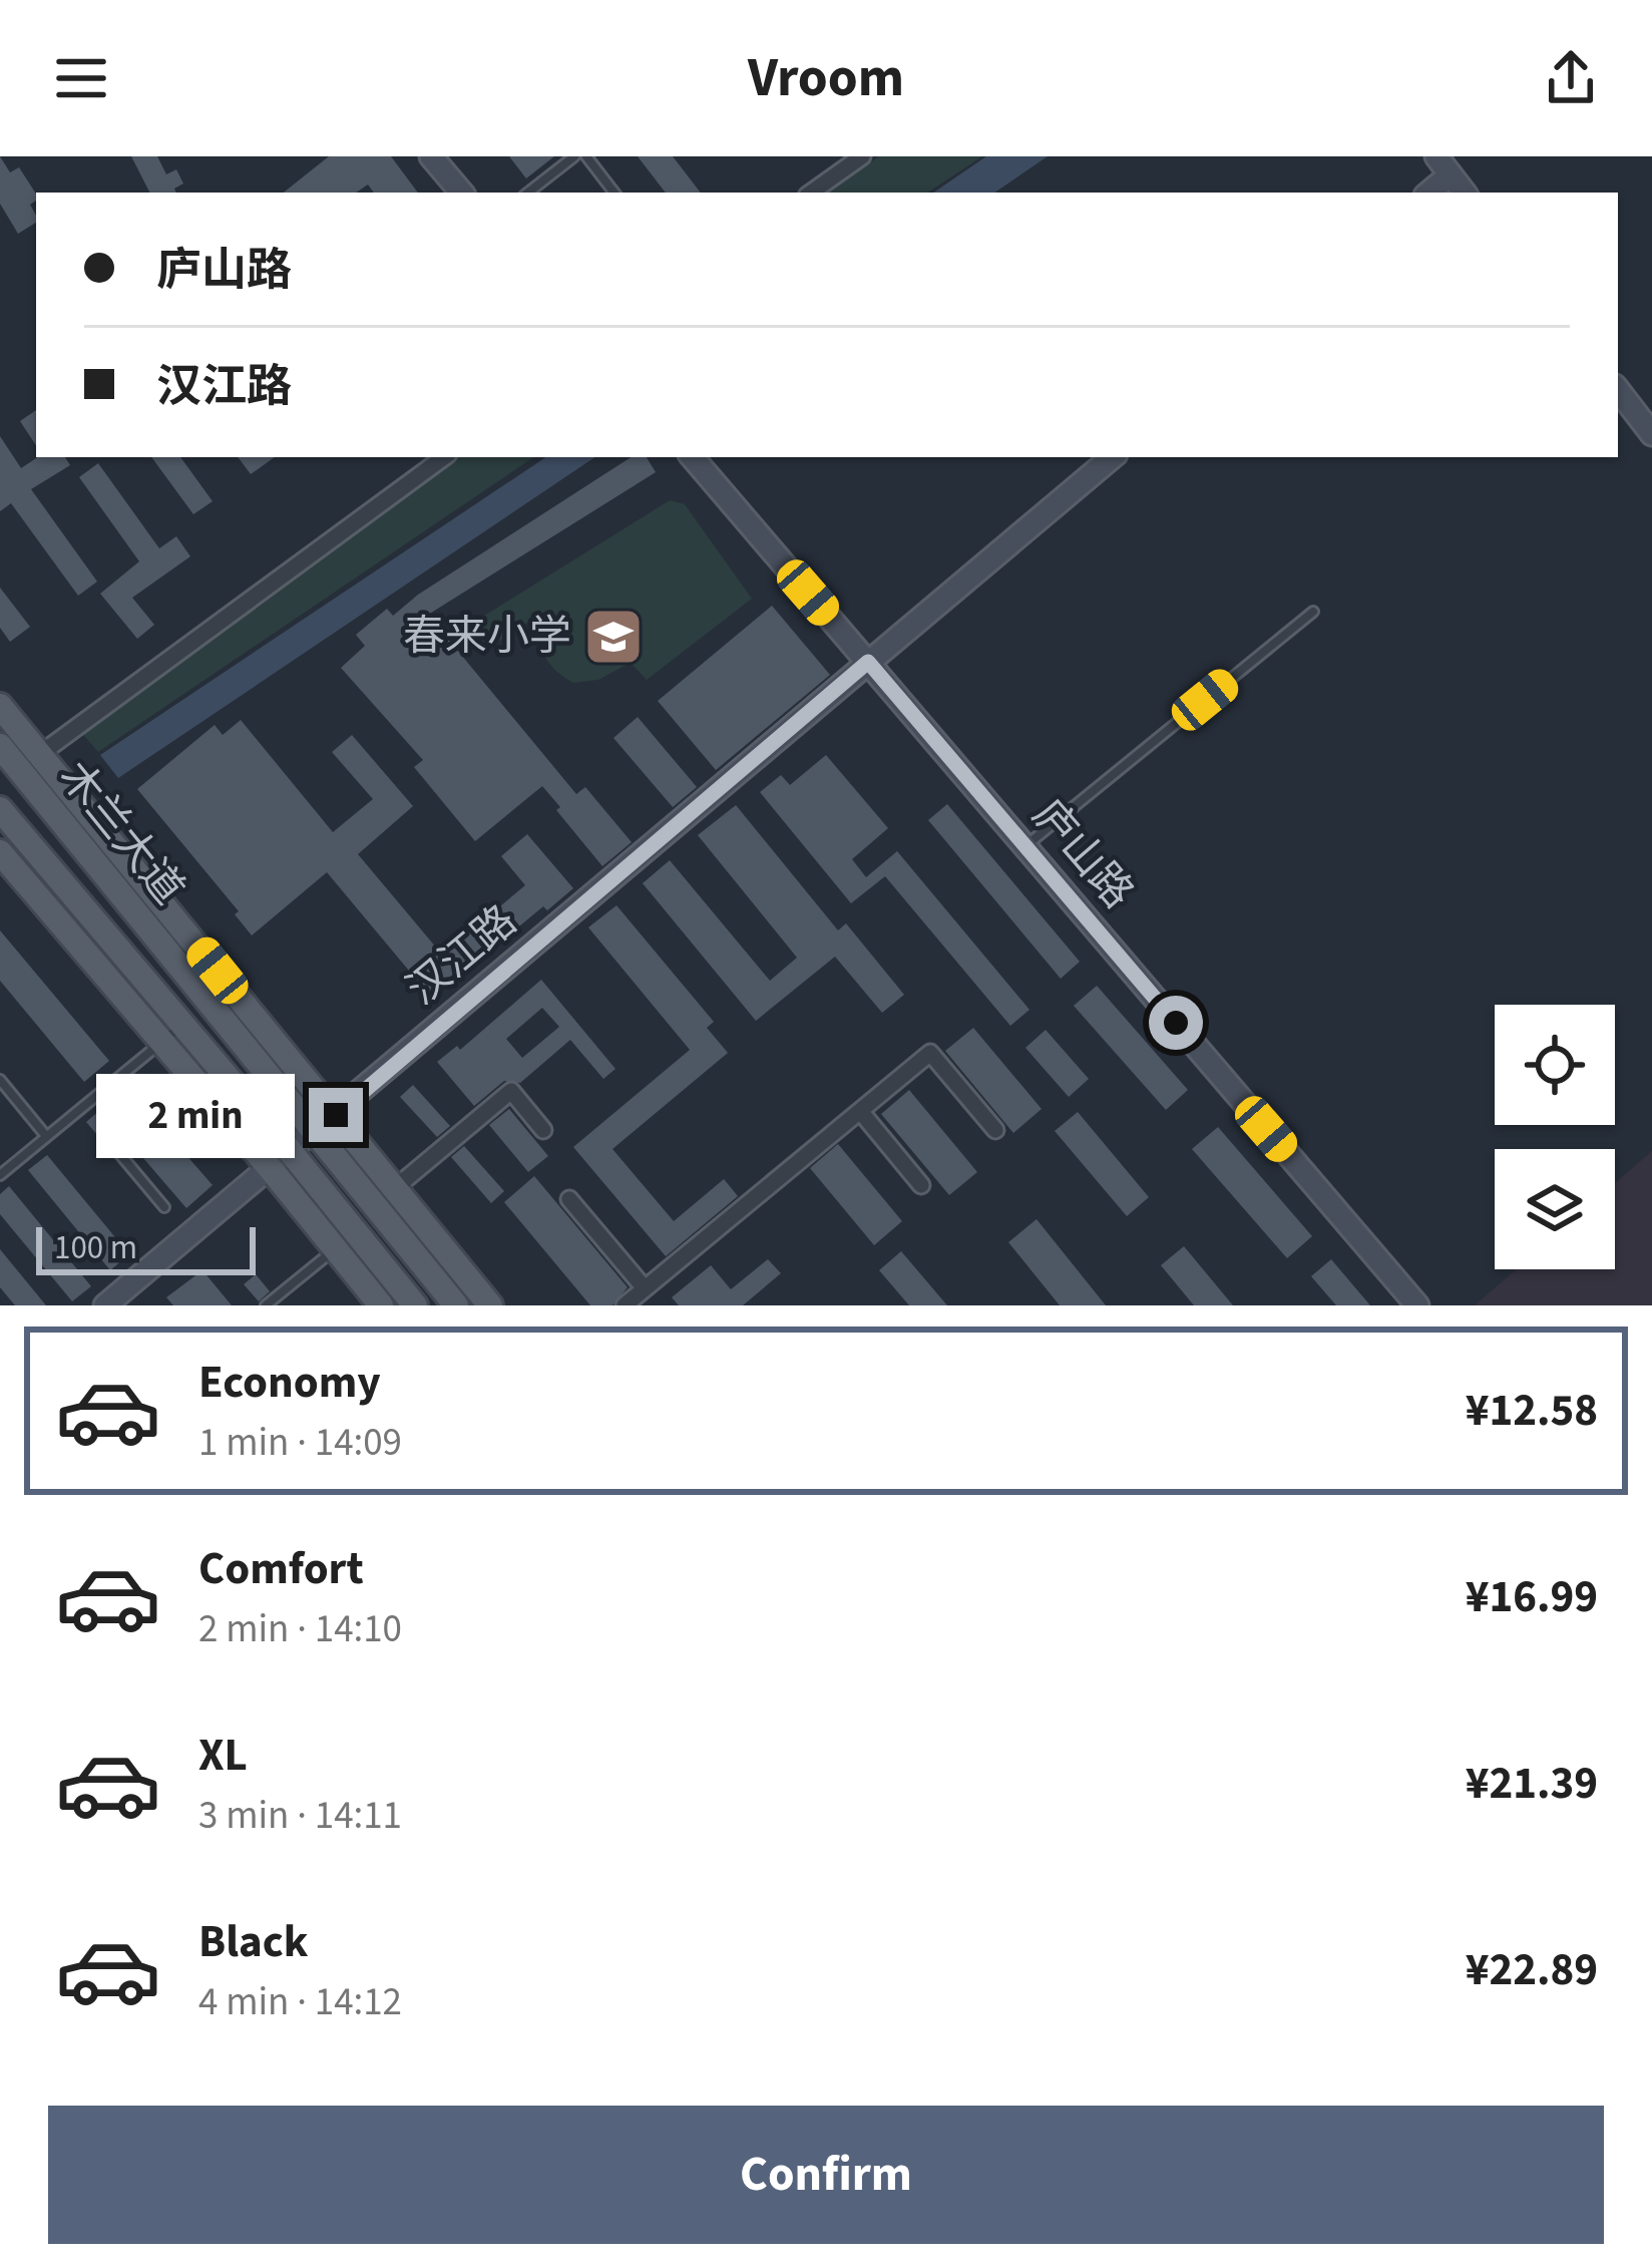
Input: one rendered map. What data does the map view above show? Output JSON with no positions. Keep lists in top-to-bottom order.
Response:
{
  "streets": {
    "main road": ["木兰大道"],
    "street": ["庐山路", "汉江路"]
  },
  "crossings": [
    ["木兰大道", "汉江路"],
    ["庐山路", "汉江路"]
  ],
  "places": {
    "school or university": ["春来小学"]
  },
  "scale_bar": "100 m",
  "page": {
    "header": "Vroom",
    "banner": ["庐山路", "汉江路"],
    "bubble": "2 min",
    "scale": "100 m",
    "list": [
      {
        "name": "Economy",
        "note": "1 min · 14:09",
        "value": "¥12.58"
      },
      {
        "name": "Comfort",
        "note": "2 min · 14:10",
        "value": "¥16.99"
      },
      {
        "name": "XL",
        "note": "3 min · 14:11",
        "value": "¥21.39"
      },
      {
        "name": "Black",
        "note": "4 min · 14:12",
        "value": "¥22.89"
      }
    ],
    "buttons": "Confirm"
  }
}
